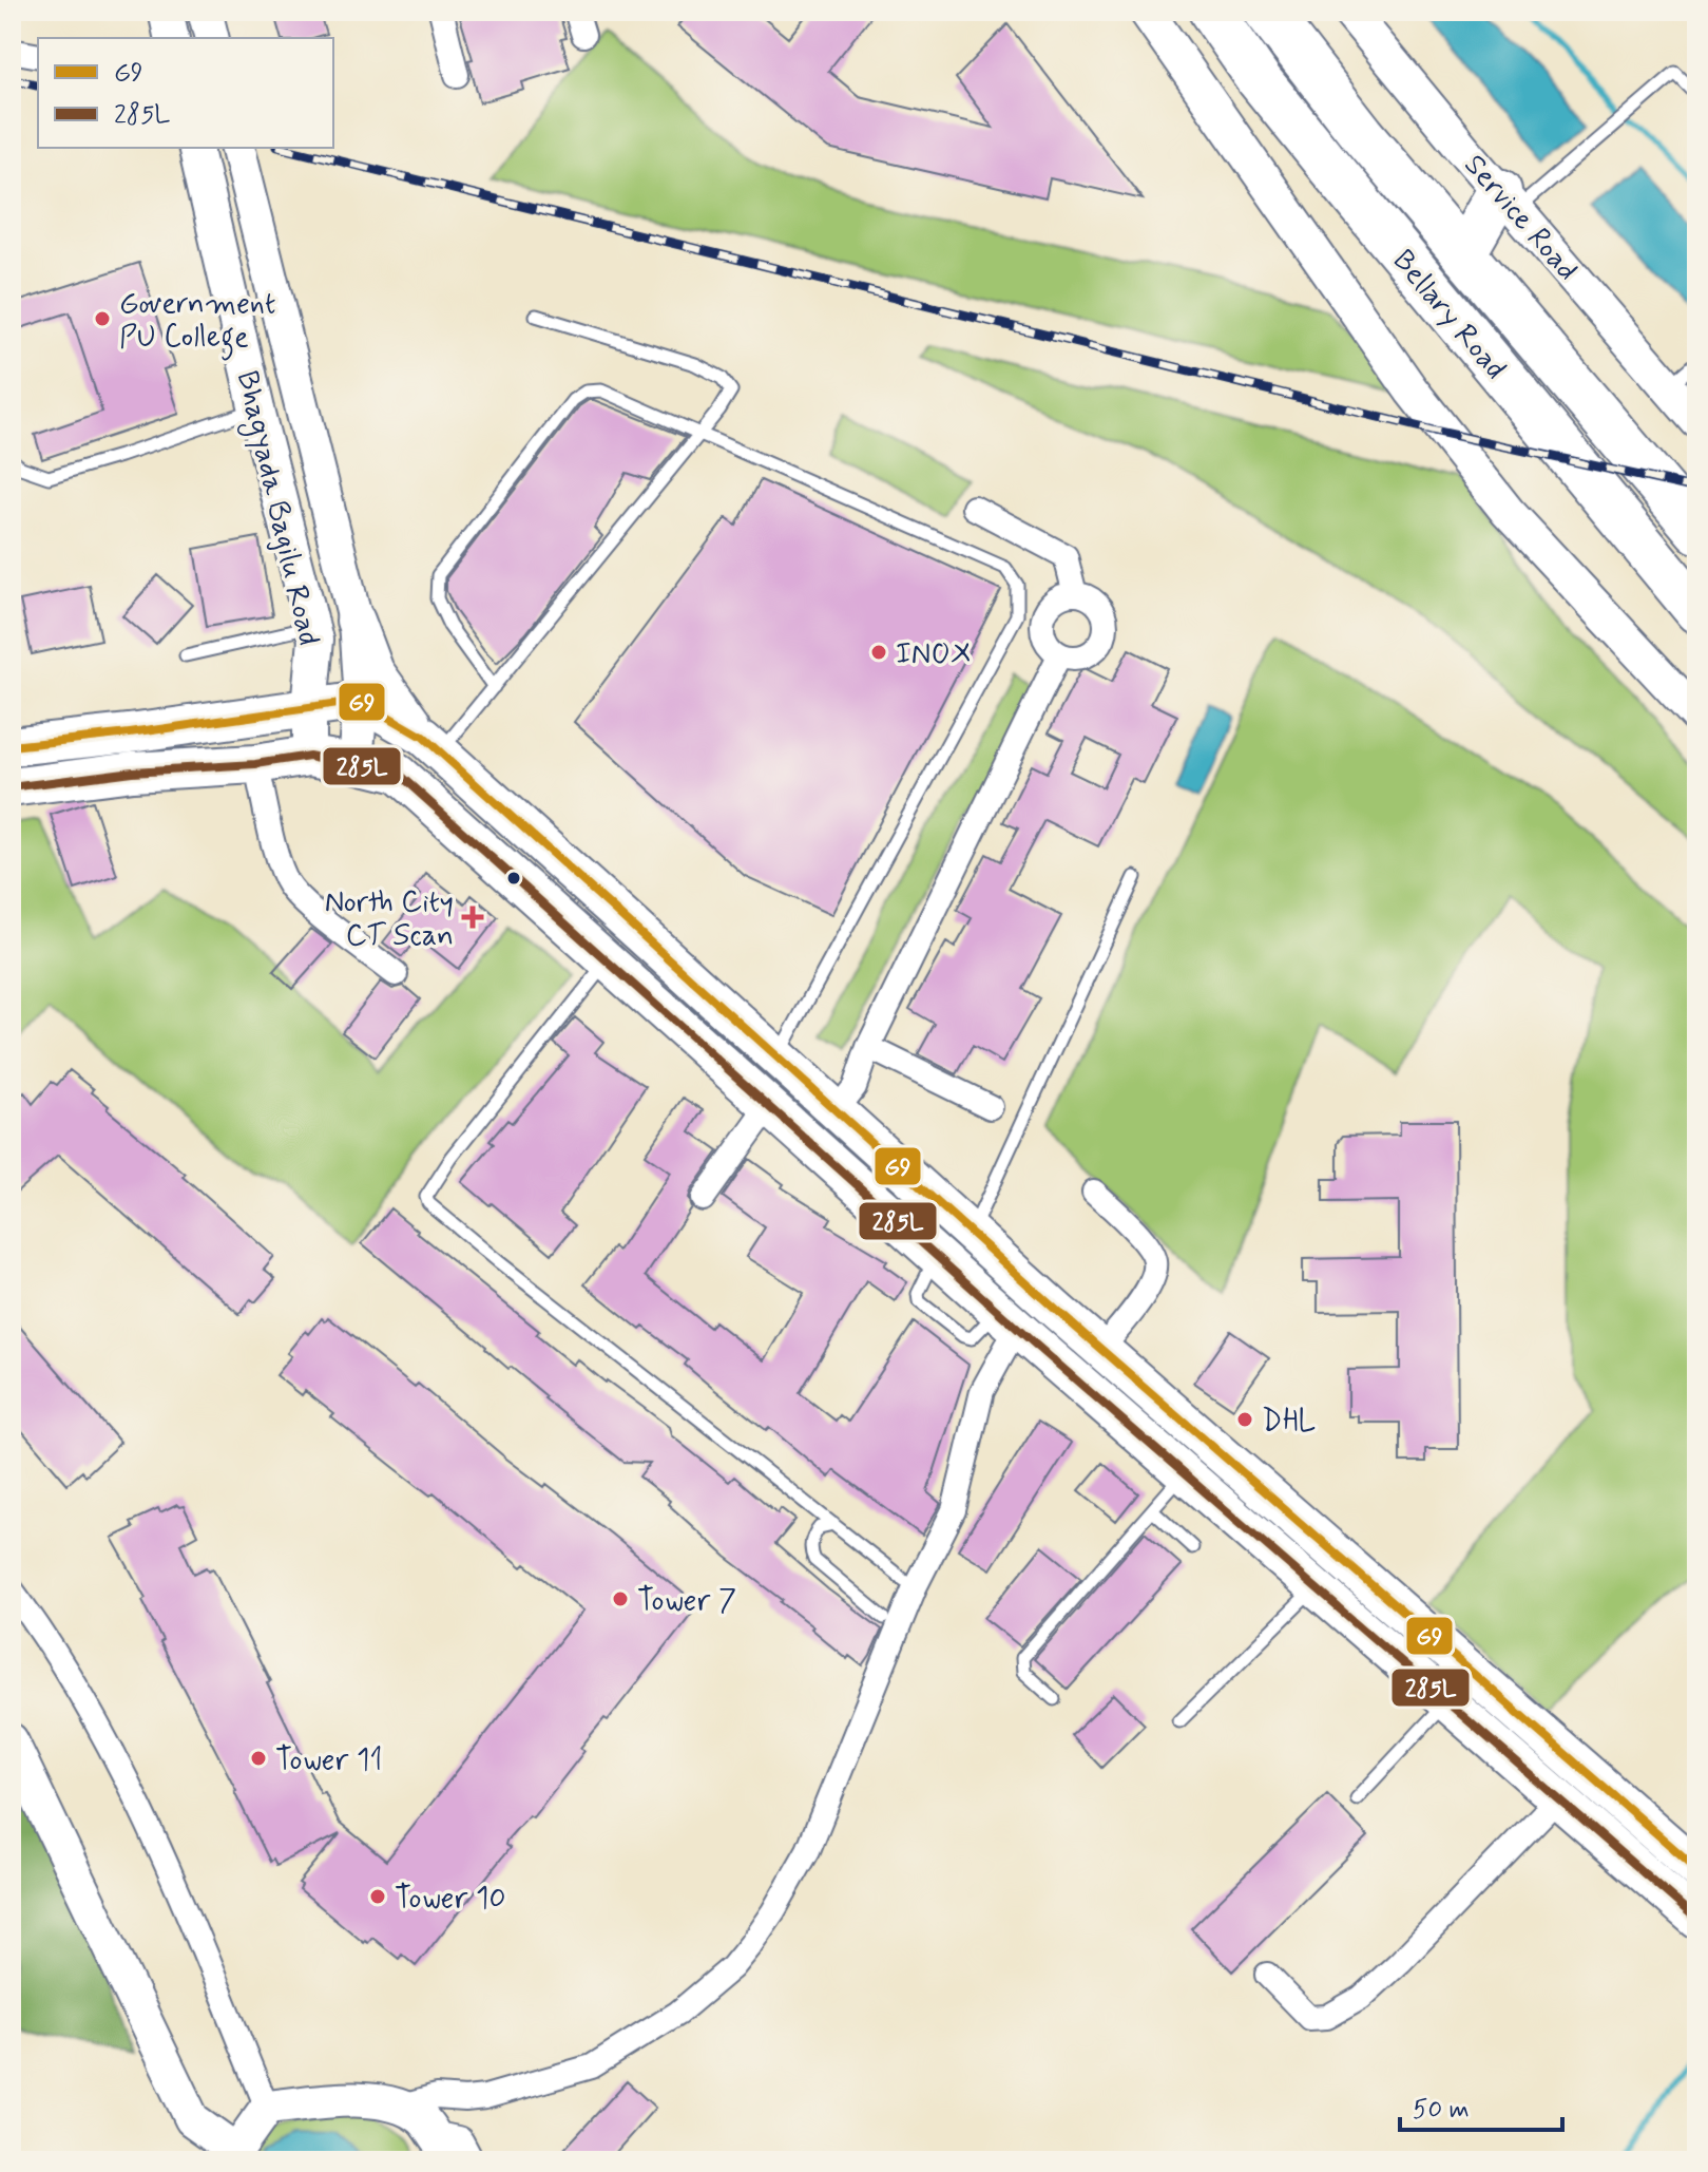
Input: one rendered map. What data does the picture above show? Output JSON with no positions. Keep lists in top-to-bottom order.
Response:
{
  "streets": {
    "highway": ["Bellary Road"],
    "main road": ["Service Road", "Bhagyada Bagilu Road"]
  },
  "places": {
    "other": [
      "Government PU College",
      "INOX",
      "DHL",
      "Tower 7",
      "Tower 11",
      "Tower 10"
    ],
    "health": ["North City CT Scan"]
  },
  "lines": ["transit line G9", "transit line 285L"],
  "legend": ["G9", "285L"],
  "scale_bar": "50 m"
}
